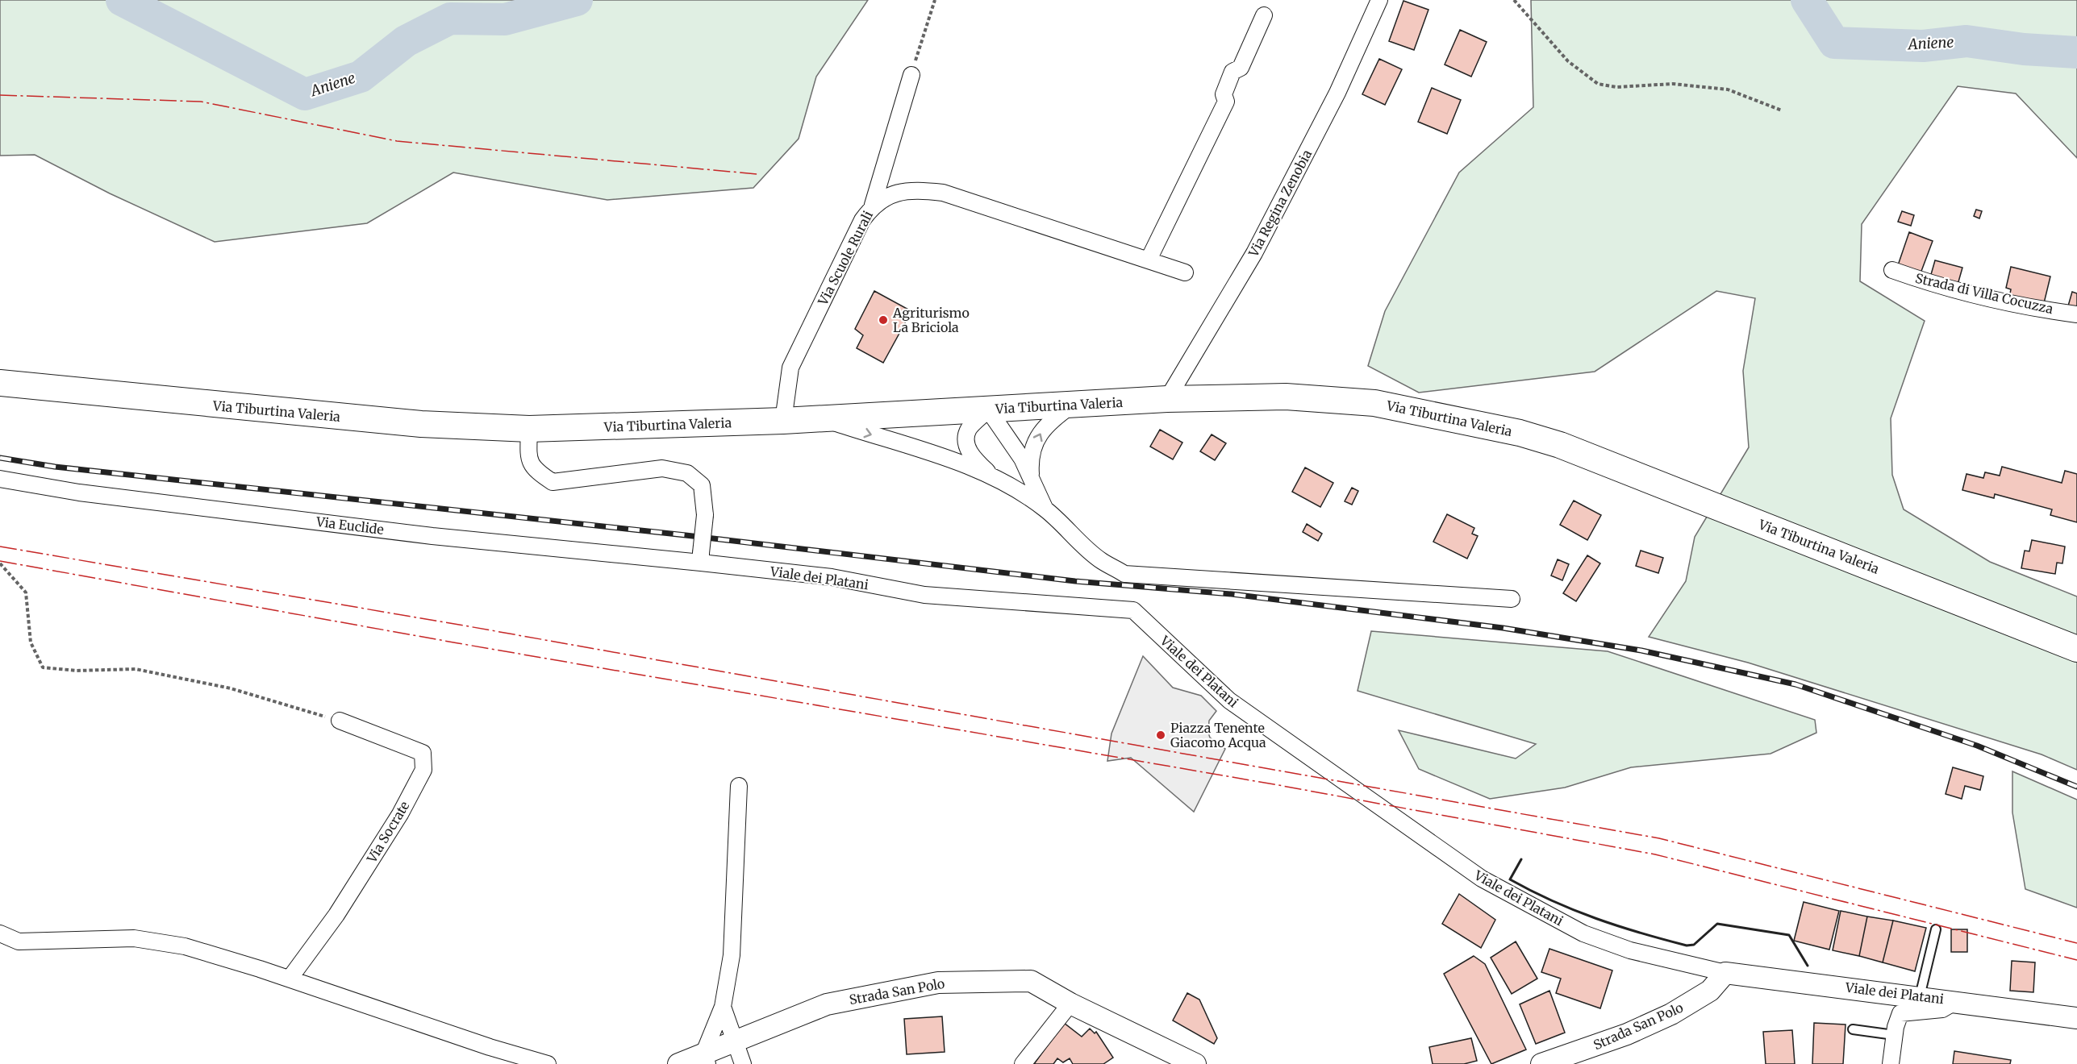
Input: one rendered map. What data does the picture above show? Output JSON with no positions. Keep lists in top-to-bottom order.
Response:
{
  "streets": {
    "main road": ["Via Tiburtina Valeria"],
    "street": [
      "Via Regina Zenobia",
      "Via Scuole Rurali",
      "Strada di Villa Cocuzza",
      "Via Euclide",
      "Viale dei Platani",
      "Via Socrate",
      "Strada San Polo"
    ]
  },
  "crossings": [
    ["Via Regina Zenobia", "Via Tiburtina Valeria"],
    ["Via Scuole Rurali", "Via Tiburtina Valeria"],
    ["Via Euclide", "Viale dei Platani"],
    ["Viale dei Platani", "Strada San Polo"]
  ],
  "water": ["Aniene"],
  "places": ["Agriturismo La Briciola", "Piazza Tenente Giacomo Acqua"]
}
